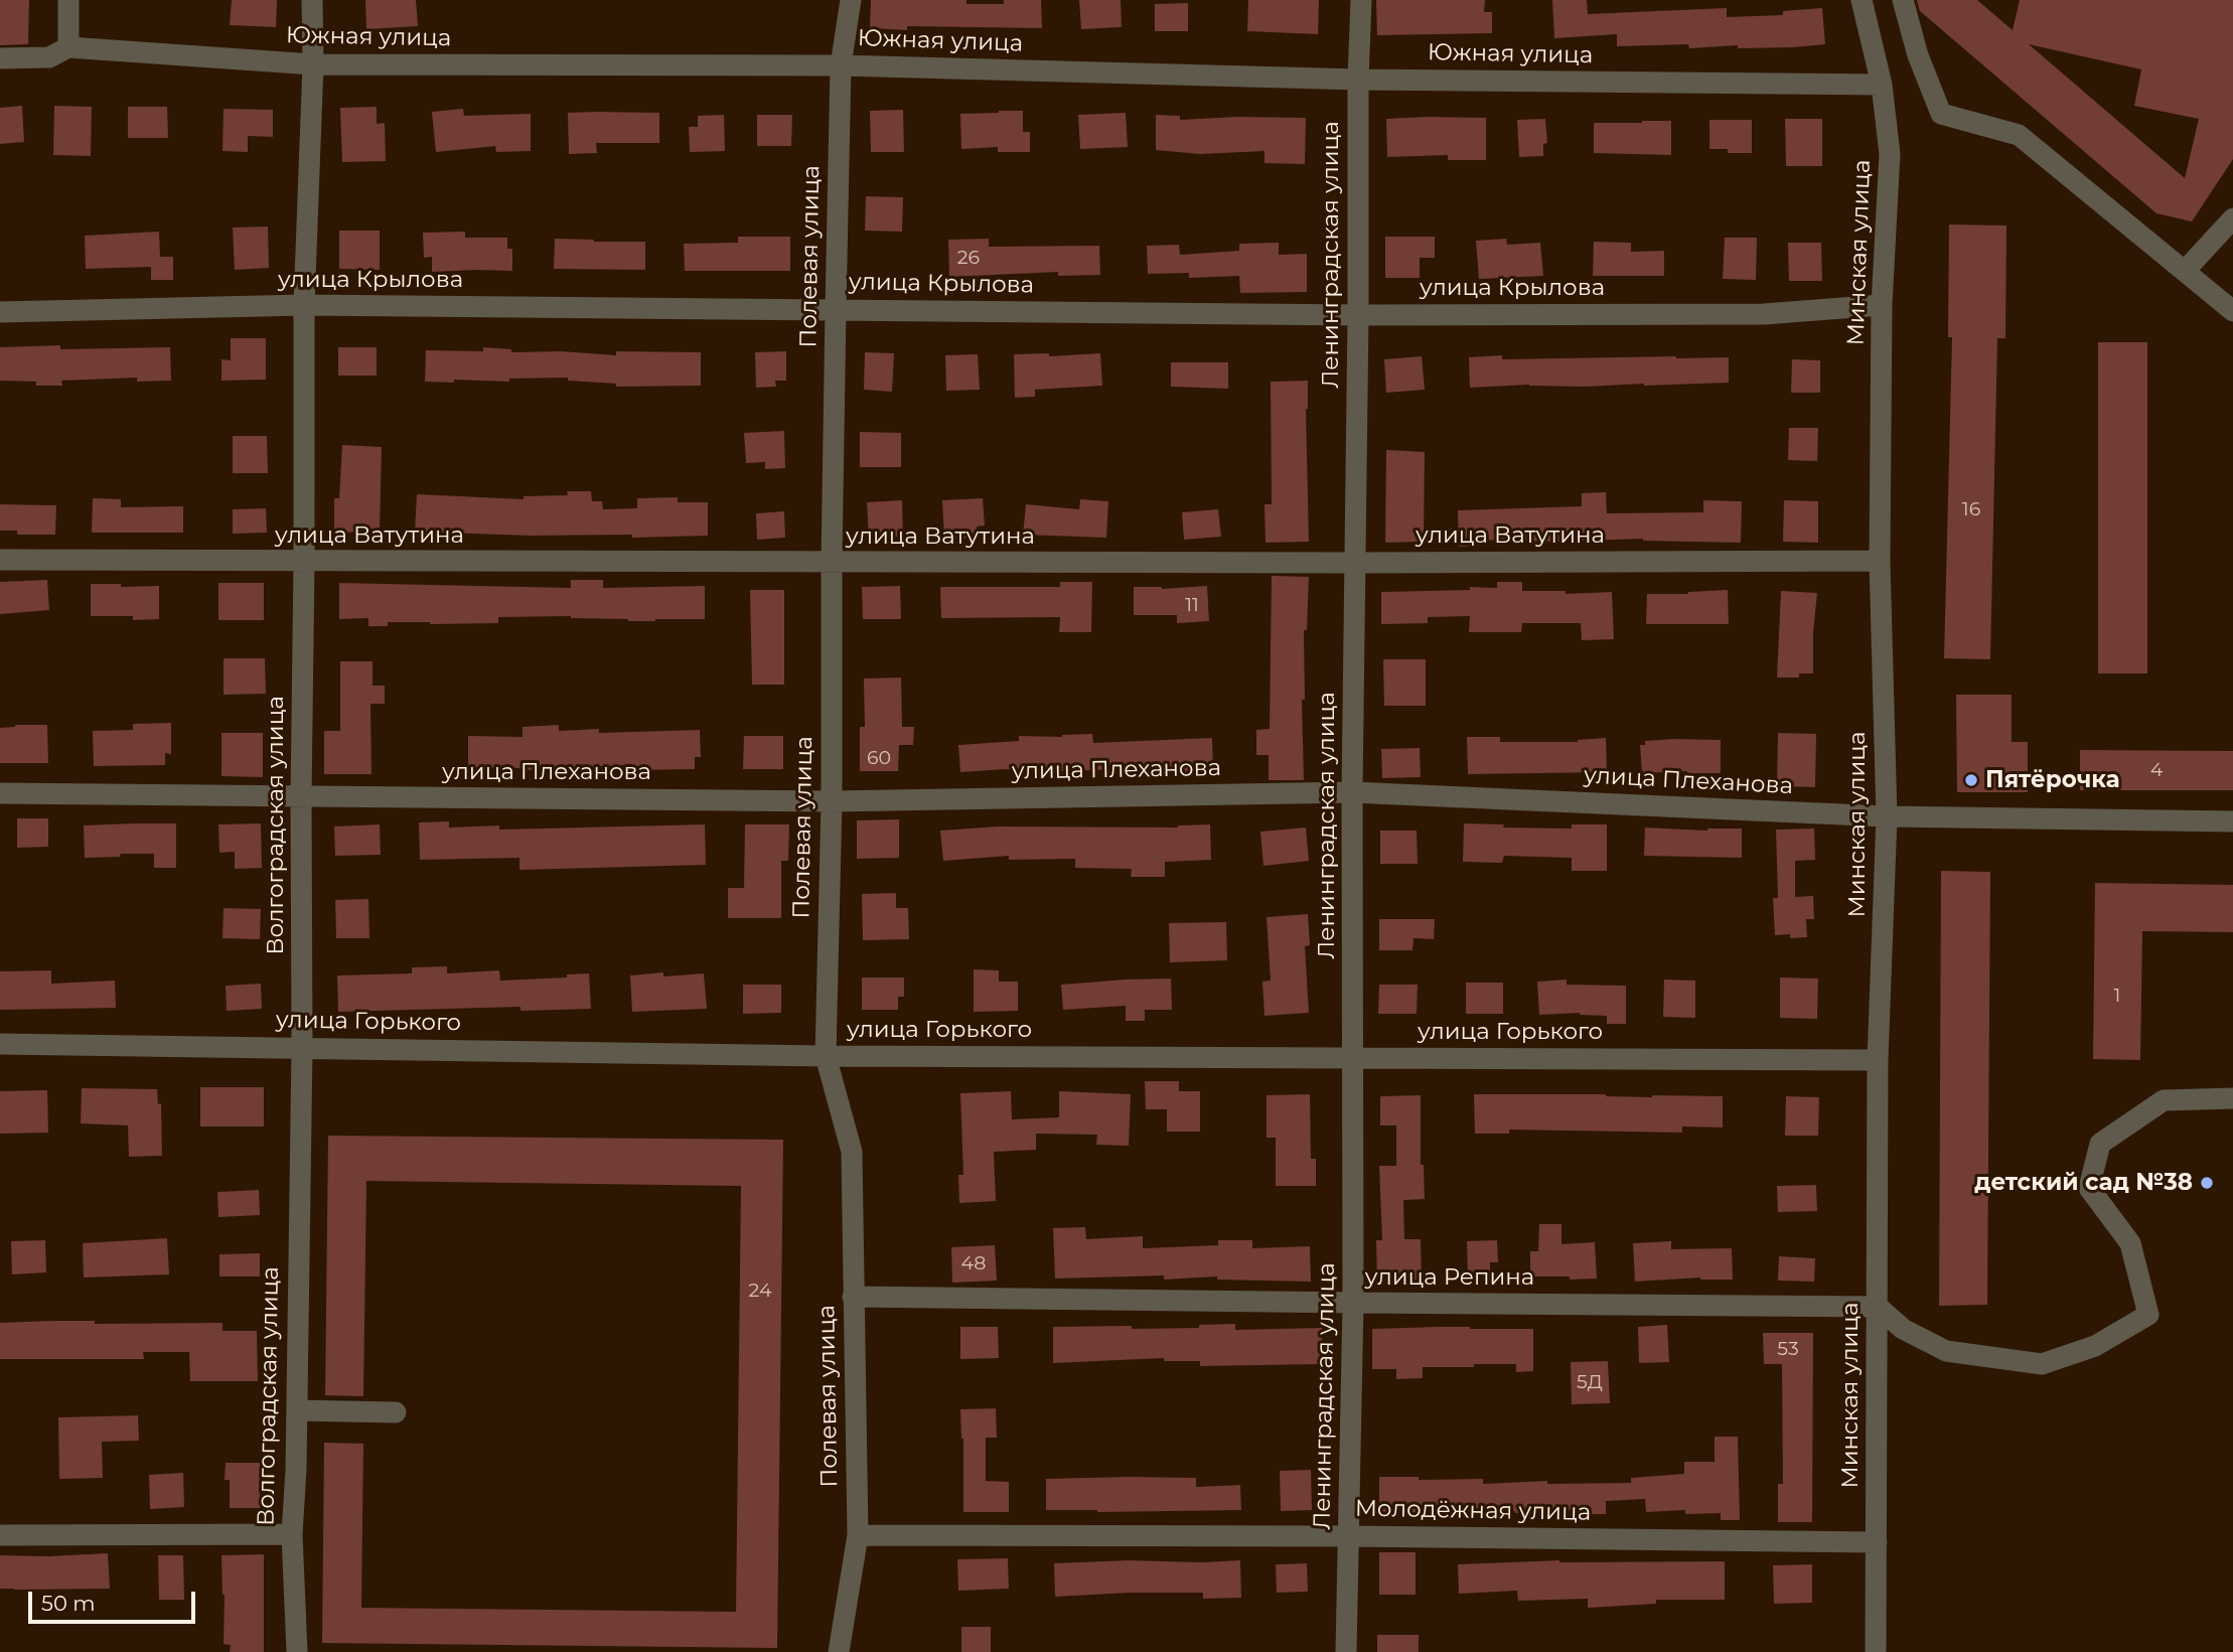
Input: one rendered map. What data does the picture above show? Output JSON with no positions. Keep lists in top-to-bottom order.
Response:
{
  "streets": {
    "street": [
      "Южная улица",
      "Минская улица",
      "Ленинградская улица",
      "Полевая улица",
      "улица Крылова",
      "улица Ватутина",
      "улица Плеханова",
      "Волгоградская улица",
      "улица Горького",
      "улица Репина",
      "Молодёжная улица"
    ]
  },
  "crossings": [
    ["Южная улица", "Минская улица"],
    ["Южная улица", "Ленинградская улица"],
    ["Южная улица", "Полевая улица"],
    ["Южная улица", "Волгоградская улица"],
    ["Минская улица", "улица Крылова"],
    ["Минская улица", "улица Ватутина"],
    ["Минская улица", "улица Плеханова"],
    ["Минская улица", "улица Горького"],
    ["Минская улица", "улица Репина"],
    ["Минская улица", "Молодёжная улица"],
    ["Ленинградская улица", "улица Крылова"],
    ["Ленинградская улица", "улица Ватутина"],
    ["Ленинградская улица", "улица Плеханова"],
    ["Ленинградская улица", "улица Горького"],
    ["Ленинградская улица", "улица Репина"],
    ["Ленинградская улица", "Молодёжная улица"],
    ["Полевая улица", "улица Крылова"],
    ["Полевая улица", "улица Ватутина"],
    ["Полевая улица", "улица Плеханова"],
    ["Полевая улица", "улица Горького"],
    ["Полевая улица", "улица Репина"],
    ["Полевая улица", "Молодёжная улица"],
    ["улица Крылова", "Волгоградская улица"],
    ["улица Ватутина", "Волгоградская улица"],
    ["улица Плеханова", "Волгоградская улица"],
    ["Волгоградская улица", "улица Горького"]
  ],
  "places": ["Пятёрочка", "детский сад №38"],
  "house_numbers": [
    "26",
    "16",
    "11",
    "60",
    "4",
    "1",
    "48",
    "24",
    "53",
    "5Д"
  ],
  "scale_bar": "50 m"
}
